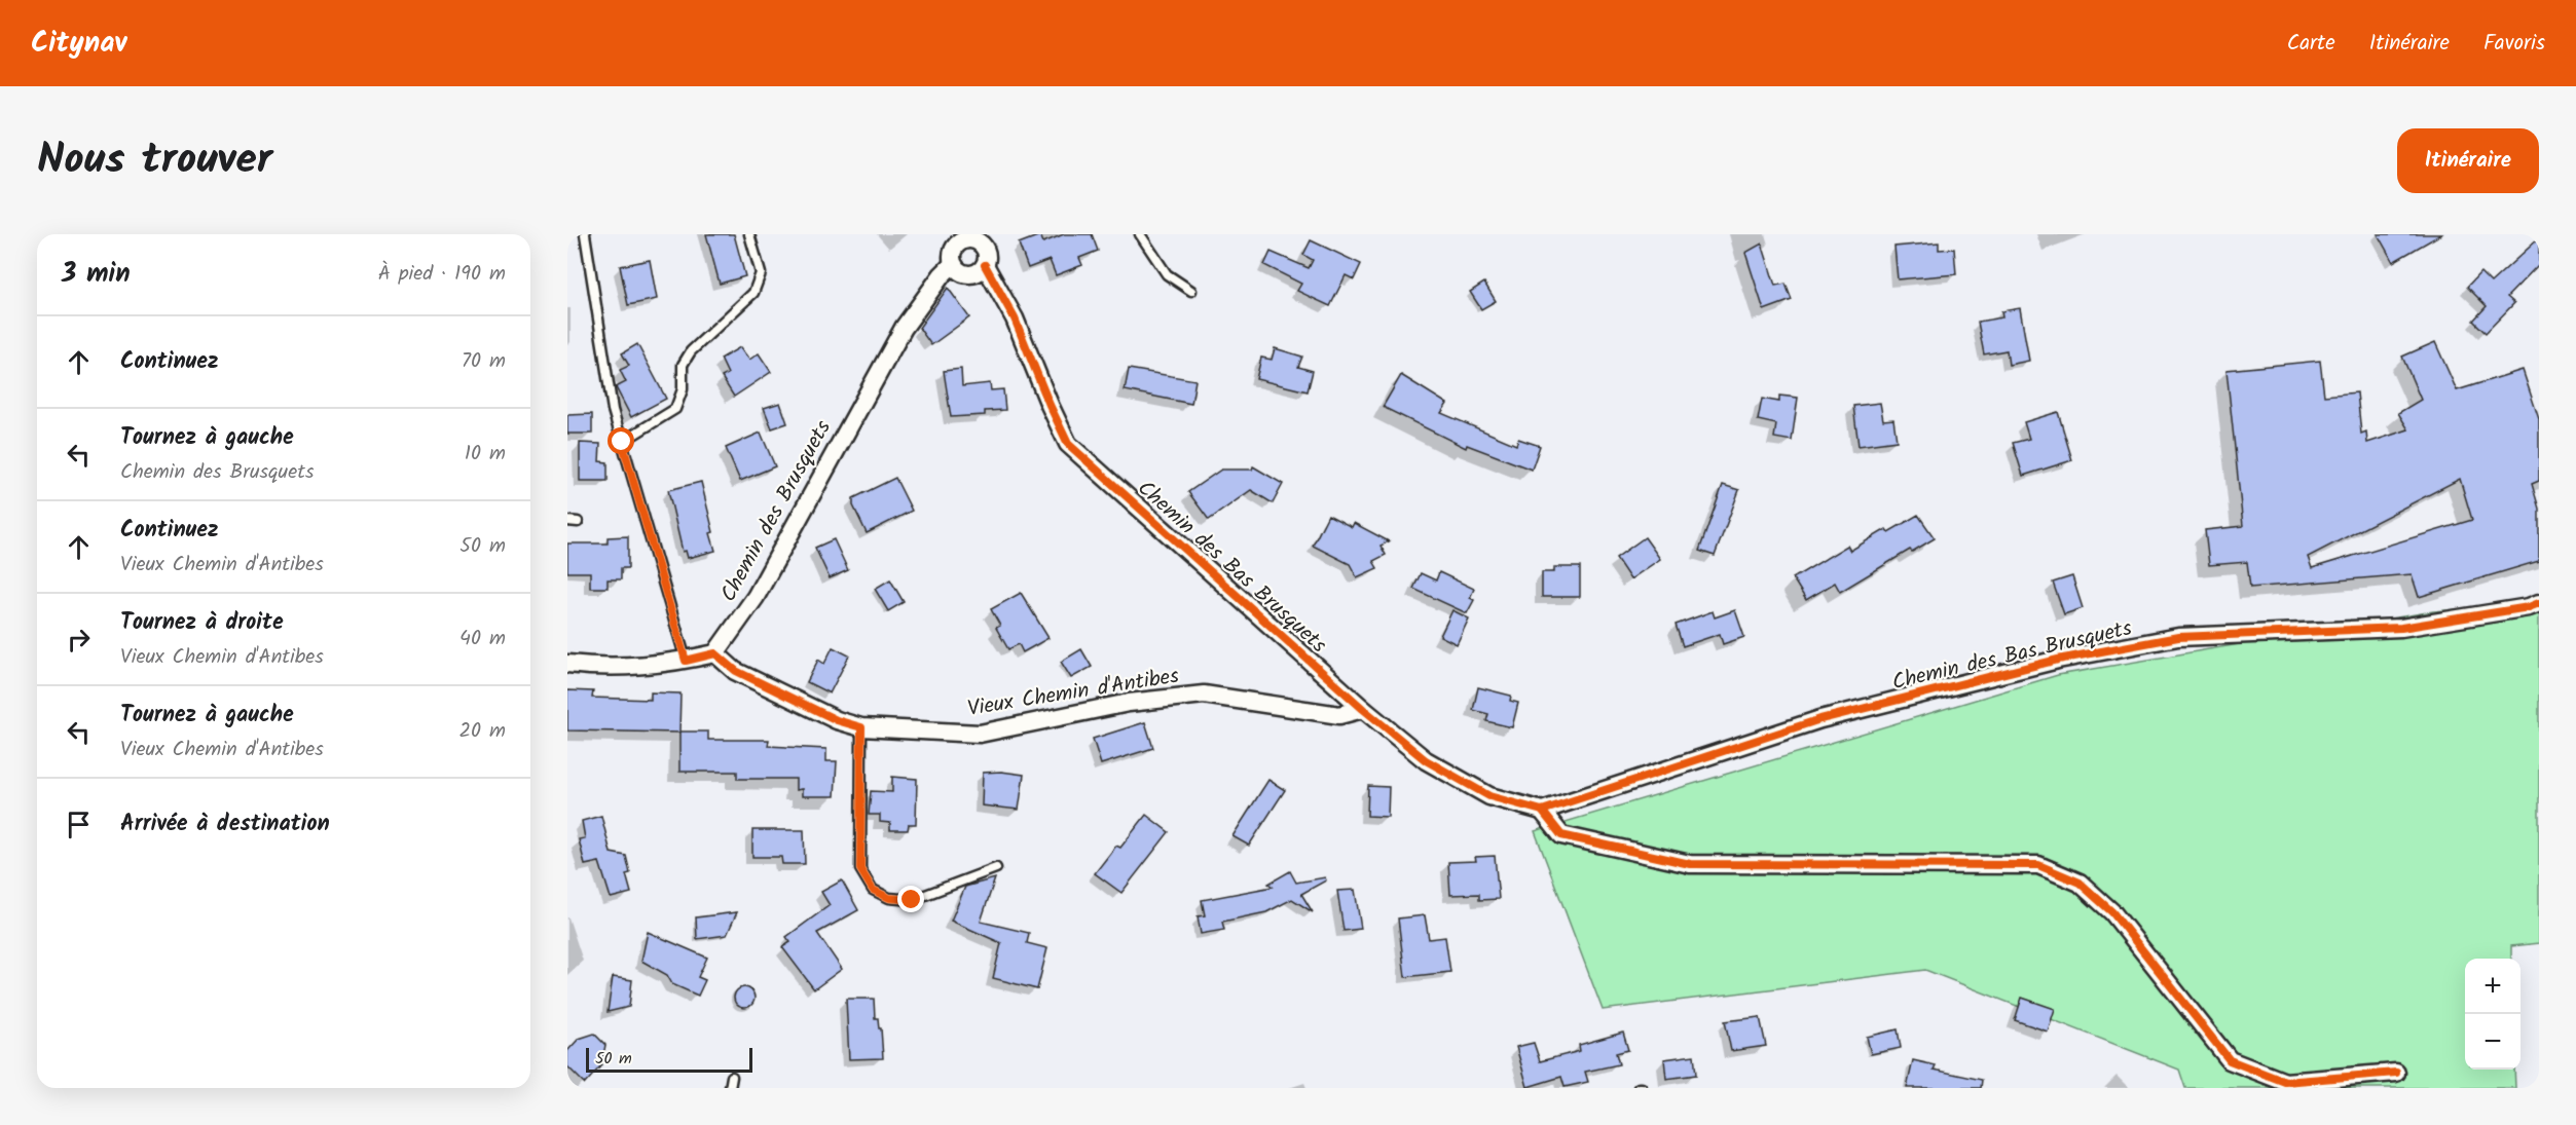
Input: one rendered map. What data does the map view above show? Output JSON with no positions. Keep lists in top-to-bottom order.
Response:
{
  "streets": {
    "street": ["Chemin des Brusquets", "Chemin des Bas Brusquets", "Vieux Chemin d'Antibes"]
  },
  "crossings": [
    ["Chemin des Brusquets", "Chemin des Bas Brusquets"],
    ["Chemin des Brusquets", "Vieux Chemin d'Antibes"],
    ["Chemin des Bas Brusquets", "Vieux Chemin d'Antibes"]
  ],
  "scale_bar": "50 m",
  "page": {
    "header": "Citynav",
    "nav": ["Carte", "Itinéraire", "Favoris"],
    "title": "Nous trouver",
    "buttons": "Itinéraire",
    "heading": ["3 min", "À pied · 190 m"],
    "list": [
      ["Continuez", "70 m"],
      ["Tournez à gauche", "Chemin des Brusquets", "10 m"],
      ["Continuez", "Vieux Chemin d'Antibes", "50 m"],
      ["Tournez à droite", "Vieux Chemin d'Antibes", "40 m"],
      ["Tournez à gauche", "Vieux Chemin d'Antibes", "20 m"],
      "Arrivée à destination"
    ],
    "map_buttons": ["+", "−"],
    "scale": "50 m"
  }
}
